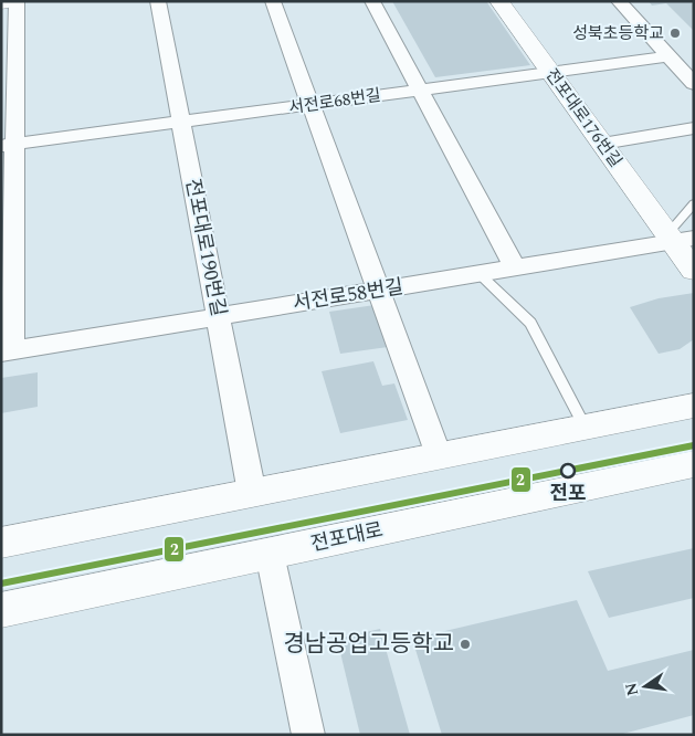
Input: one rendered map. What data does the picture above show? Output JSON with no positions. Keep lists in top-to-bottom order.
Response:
{
  "streets": {
    "main road": ["전포대로176번길", "전포대로"],
    "street": ["서전로68번길", "전포대로190번길", "서전로58번길"]
  },
  "crossings": [
    ["서전로68번길", "전포대로176번길"],
    ["서전로68번길", "전포대로190번길"],
    ["전포대로176번길", "서전로58번길"],
    ["전포대로190번길", "서전로58번길"]
  ],
  "places": ["성북초등학교", "전포", "경남공업고등학교"],
  "lines": ["transit line 2"],
  "north": "left"
}
